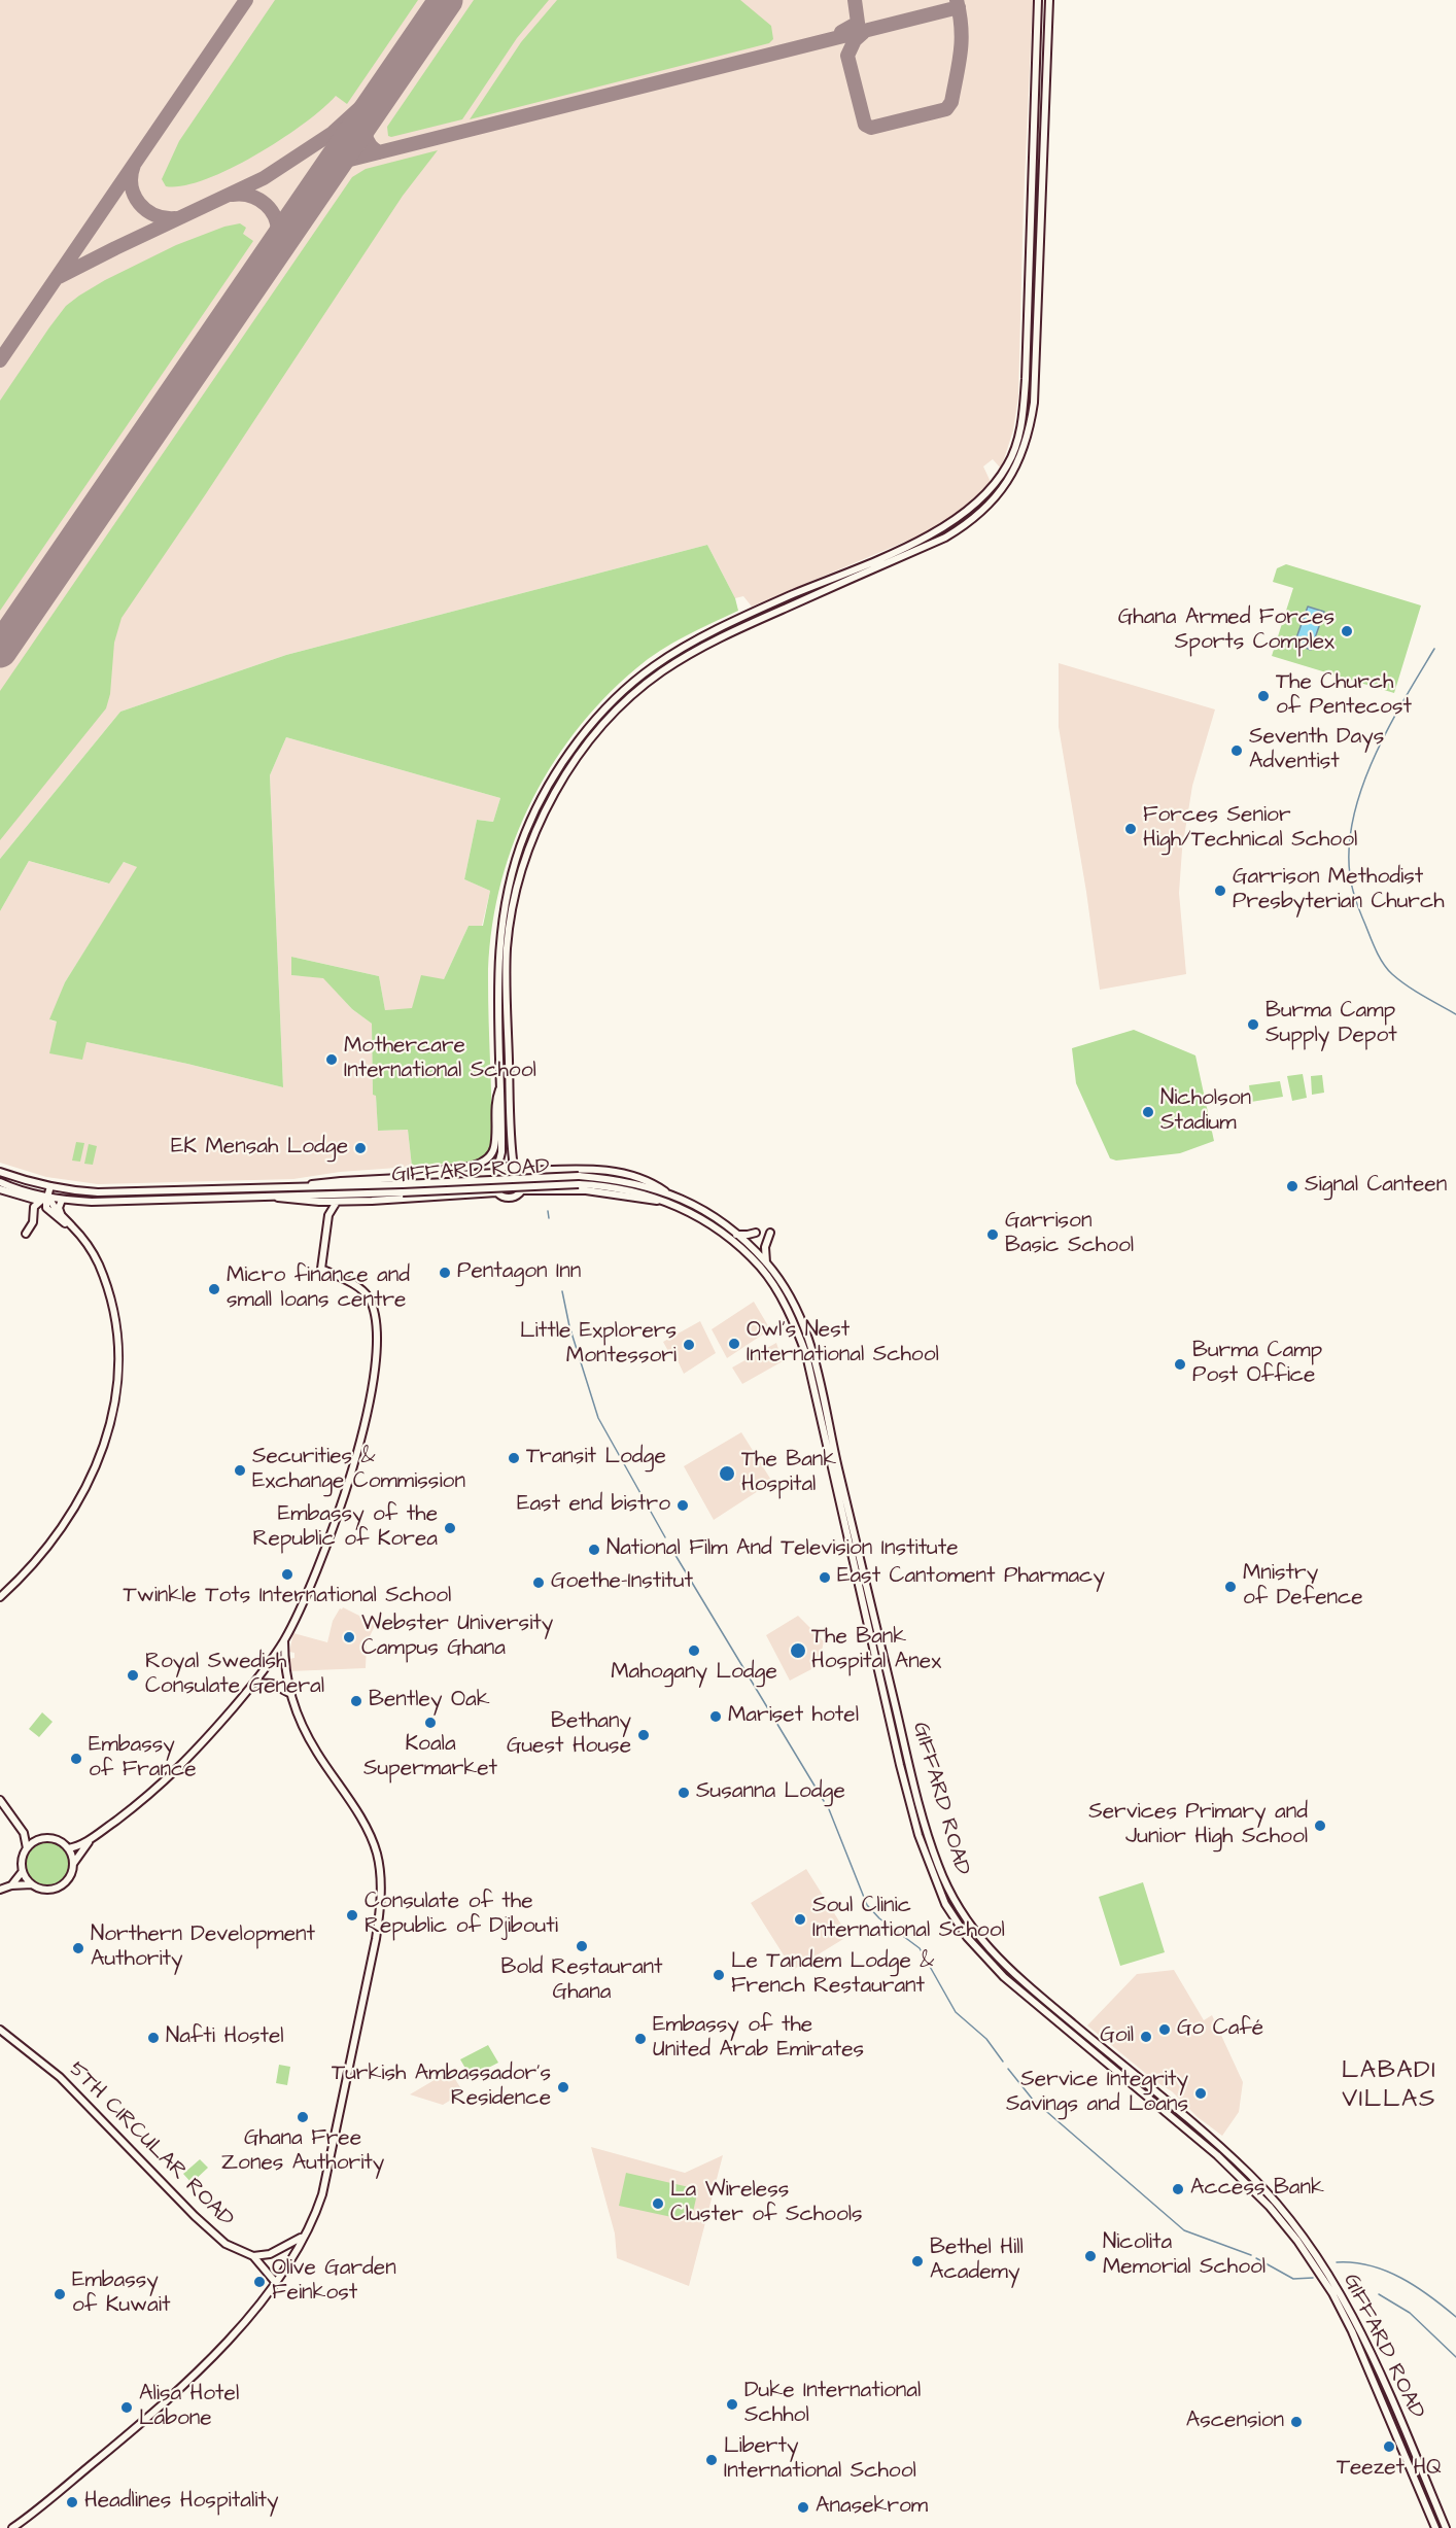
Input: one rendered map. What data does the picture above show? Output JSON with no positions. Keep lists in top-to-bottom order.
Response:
{
  "streets": {
    "main road": ["GIFFARD ROAD", "5TH CIRCULAR ROAD"]
  },
  "districts": ["LABADI VILLAS"],
  "places": [
    "Ghana Armed Forces Sports Complex",
    "The Church of Pentecost",
    "Seventh Days Adventist",
    "Forces Senior High/Technical School",
    "Garrison Methodist Presbyterian Church",
    "Burma Camp Supply Depot",
    "Mothercare International School",
    "Nicholson Stadium",
    "EK Mensah Lodge",
    "Signal Canteen",
    "Garrison Basic School",
    "Pentagon Inn",
    "Micro finance and small loans centre",
    "Owl's Nest International School",
    "Little Explorers Montessori",
    "Burma Camp Post Office",
    "Transit Lodge",
    "Securities & Exchange Commission",
    "The Bank Hospital",
    "East end bistro",
    "Embassy of the Republic of Korea",
    "National Film And Television Institute",
    "Twinkle Tots International School",
    "East Cantoment Pharmacy",
    "Goethe-Institut",
    "Mnistry of Defence",
    "Webster University Campus Ghana",
    "Mahogany Lodge",
    "The Bank Hospital Anex",
    "Royal Swedish Consulate General",
    "Bentley Oak",
    "Mariset hotel",
    "Koala Supermarket",
    "Bethany Guest House",
    "Embassy of France",
    "Susanna Lodge",
    "Services Primary and Junior High School",
    "Consulate of the Republic of Djibouti",
    "Soul Clinic International School",
    "Bold Restaurant Ghana",
    "Northern Development Authority",
    "Le Tandem Lodge & French Restaurant",
    "Go Café",
    "Goil",
    "Nafti Hostel",
    "Embassy of the United Arab Emirates",
    "Turkish Ambassador's Residence",
    "Service Integrity Savings and Loans",
    "Ghana Free Zones Authority",
    "Access Bank",
    "La Wireless Cluster of Schools",
    "Nicolita Memorial School",
    "Bethel Hill Academy",
    "Olive Garden Feinkost",
    "Embassy of Kuwait",
    "Duke International Schhol",
    "Alisa Hotel Labone",
    "Ascension",
    "Teezet HQ",
    "Liberty International School",
    "Headlines Hospitality",
    "Anasekrom"
  ]
}
